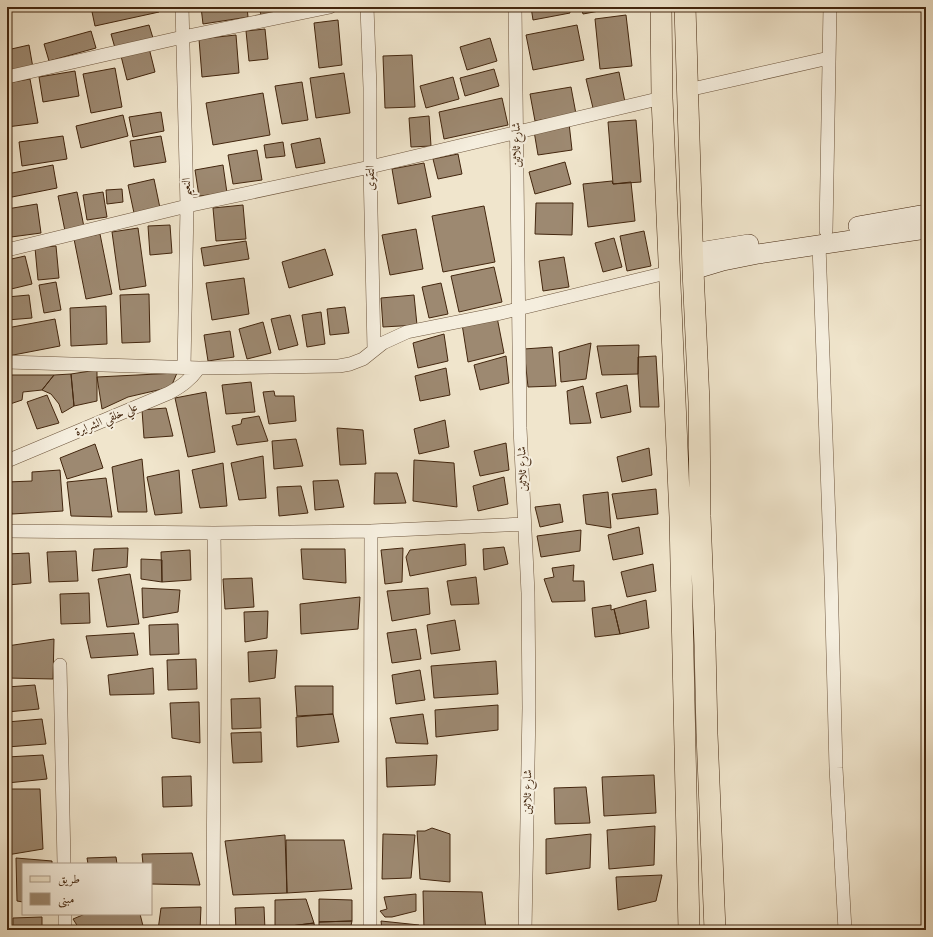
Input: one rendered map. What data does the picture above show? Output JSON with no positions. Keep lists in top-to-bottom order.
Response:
{
  "streets": {
    "street": [
      "شارع ثلاثين",
      "التقوى",
      "النعيم",
      "علي خلقي الشرايرة"
    ]
  },
  "legend": ["طريق", "مبنى"]
}
